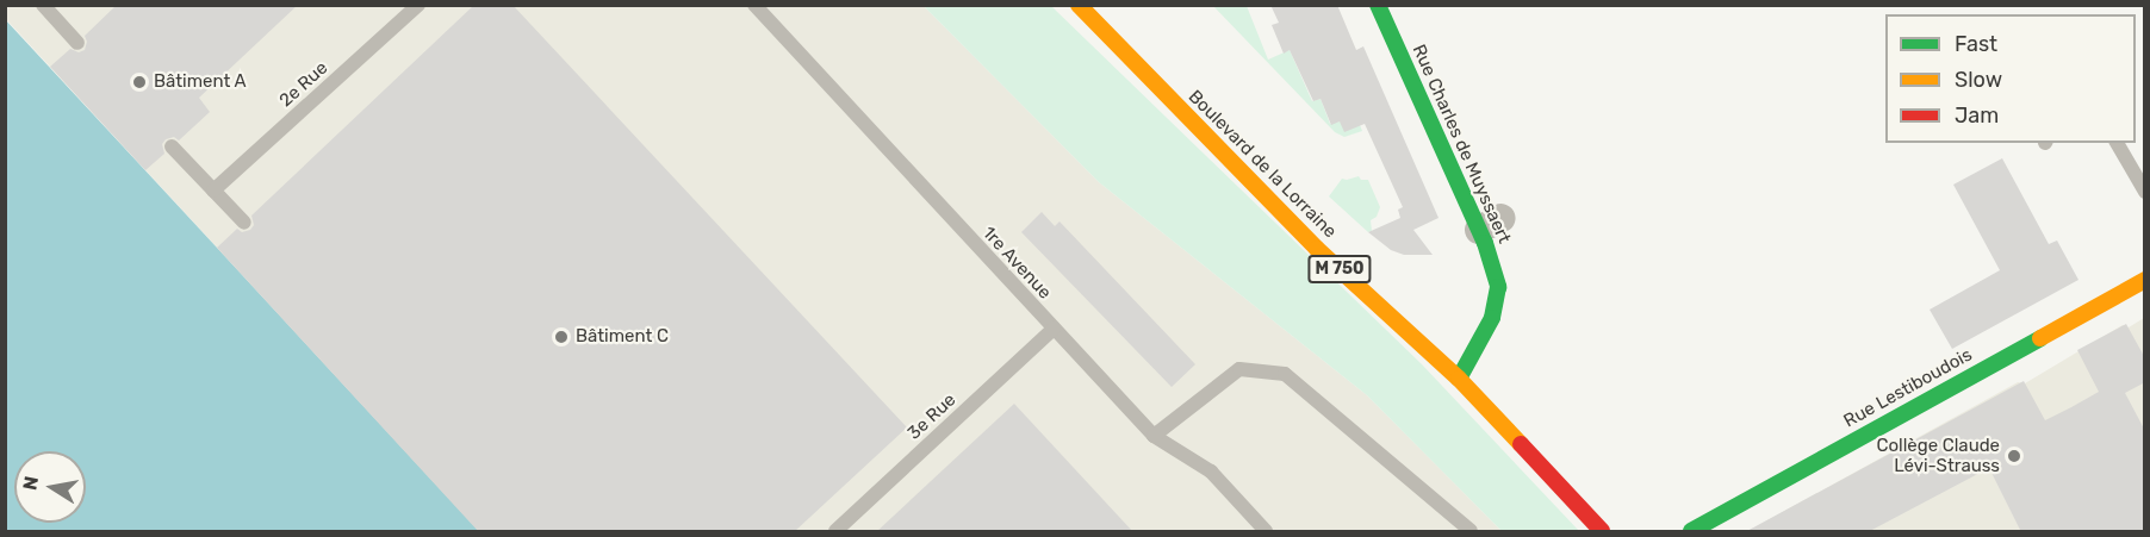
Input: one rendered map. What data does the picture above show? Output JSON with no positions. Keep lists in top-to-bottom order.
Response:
{
  "streets": {
    "street": [
      "Rue Charles de Muyssaert",
      "Boulevard de la Lorraine",
      "M 750",
      "Rue Lestiboudois"
    ],
    "lane": ["2e Rue", "1re Avenue", "3e Rue"]
  },
  "crossings": [
    ["Rue Charles de Muyssaert", "Boulevard de la Lorraine"],
    ["1re Avenue", "3e Rue"]
  ],
  "places": ["Bâtiment A", "Bâtiment C", "Collège Claude Lévi-Strauss"],
  "legend": ["Fast", "Slow", "Jam"],
  "north": "left"
}
